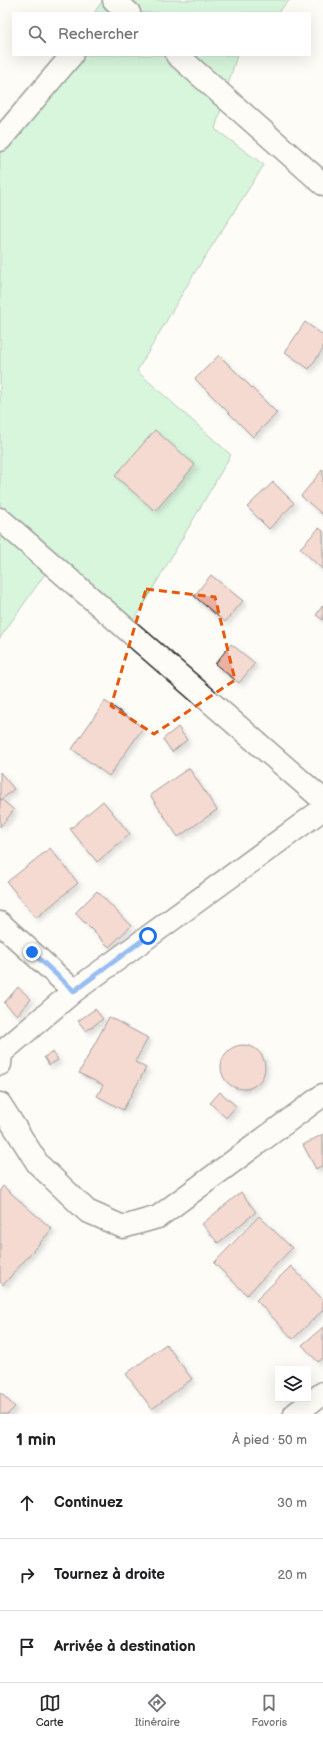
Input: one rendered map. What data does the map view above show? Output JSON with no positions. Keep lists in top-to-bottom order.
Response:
{
  "page": {
    "search": "Rechercher",
    "heading": ["1 min", "À pied · 50 m"],
    "list": [
      ["Continuez", "30 m"],
      ["Tournez à droite", "20 m"],
      "Arrivée à destination"
    ],
    "nav": ["Carte", "Itinéraire", "Favoris"]
  }
}
